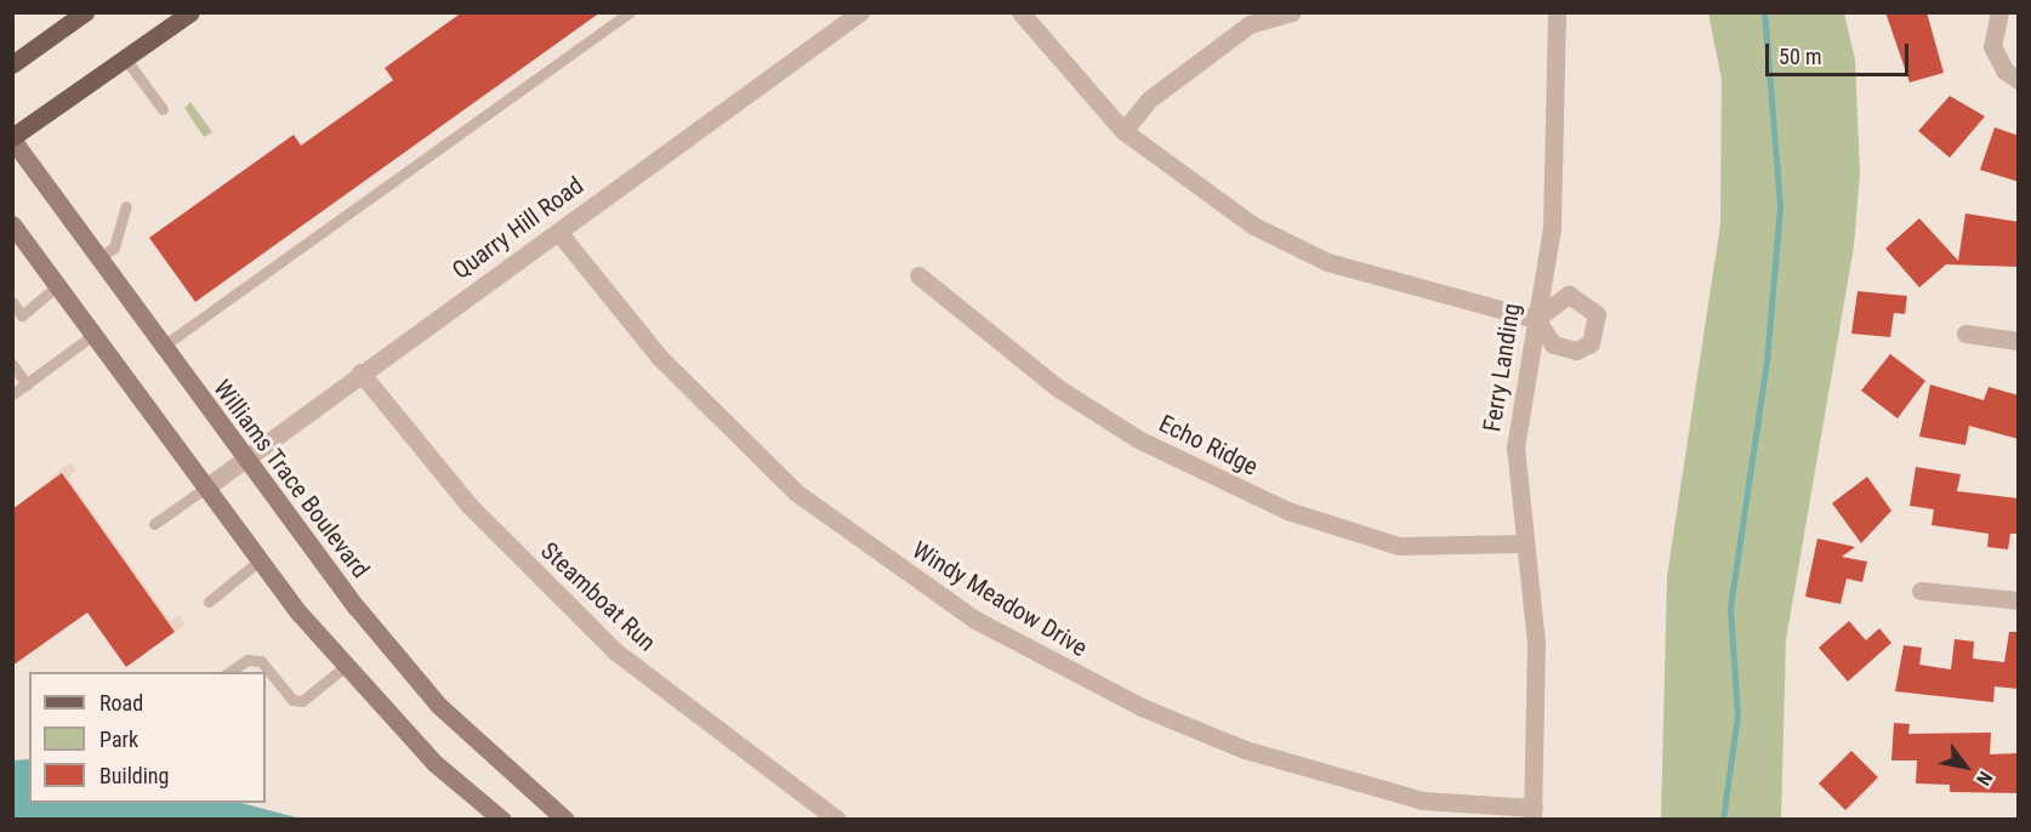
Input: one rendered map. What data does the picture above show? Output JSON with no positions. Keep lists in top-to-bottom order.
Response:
{
  "streets": {
    "main road": ["Williams Trace Boulevard"],
    "street": [
      "Quarry Hill Road",
      "Ferry Landing",
      "Echo Ridge",
      "Steamboat Run",
      "Windy Meadow Drive"
    ]
  },
  "crossings": [
    ["Quarry Hill Road", "Williams Trace Boulevard"],
    ["Quarry Hill Road", "Steamboat Run"],
    ["Quarry Hill Road", "Windy Meadow Drive"],
    ["Ferry Landing", "Echo Ridge"],
    ["Ferry Landing", "Windy Meadow Drive"]
  ],
  "legend": ["Road", "Park", "Building"],
  "scale_bar": "50 m",
  "north": "bottom right"
}
